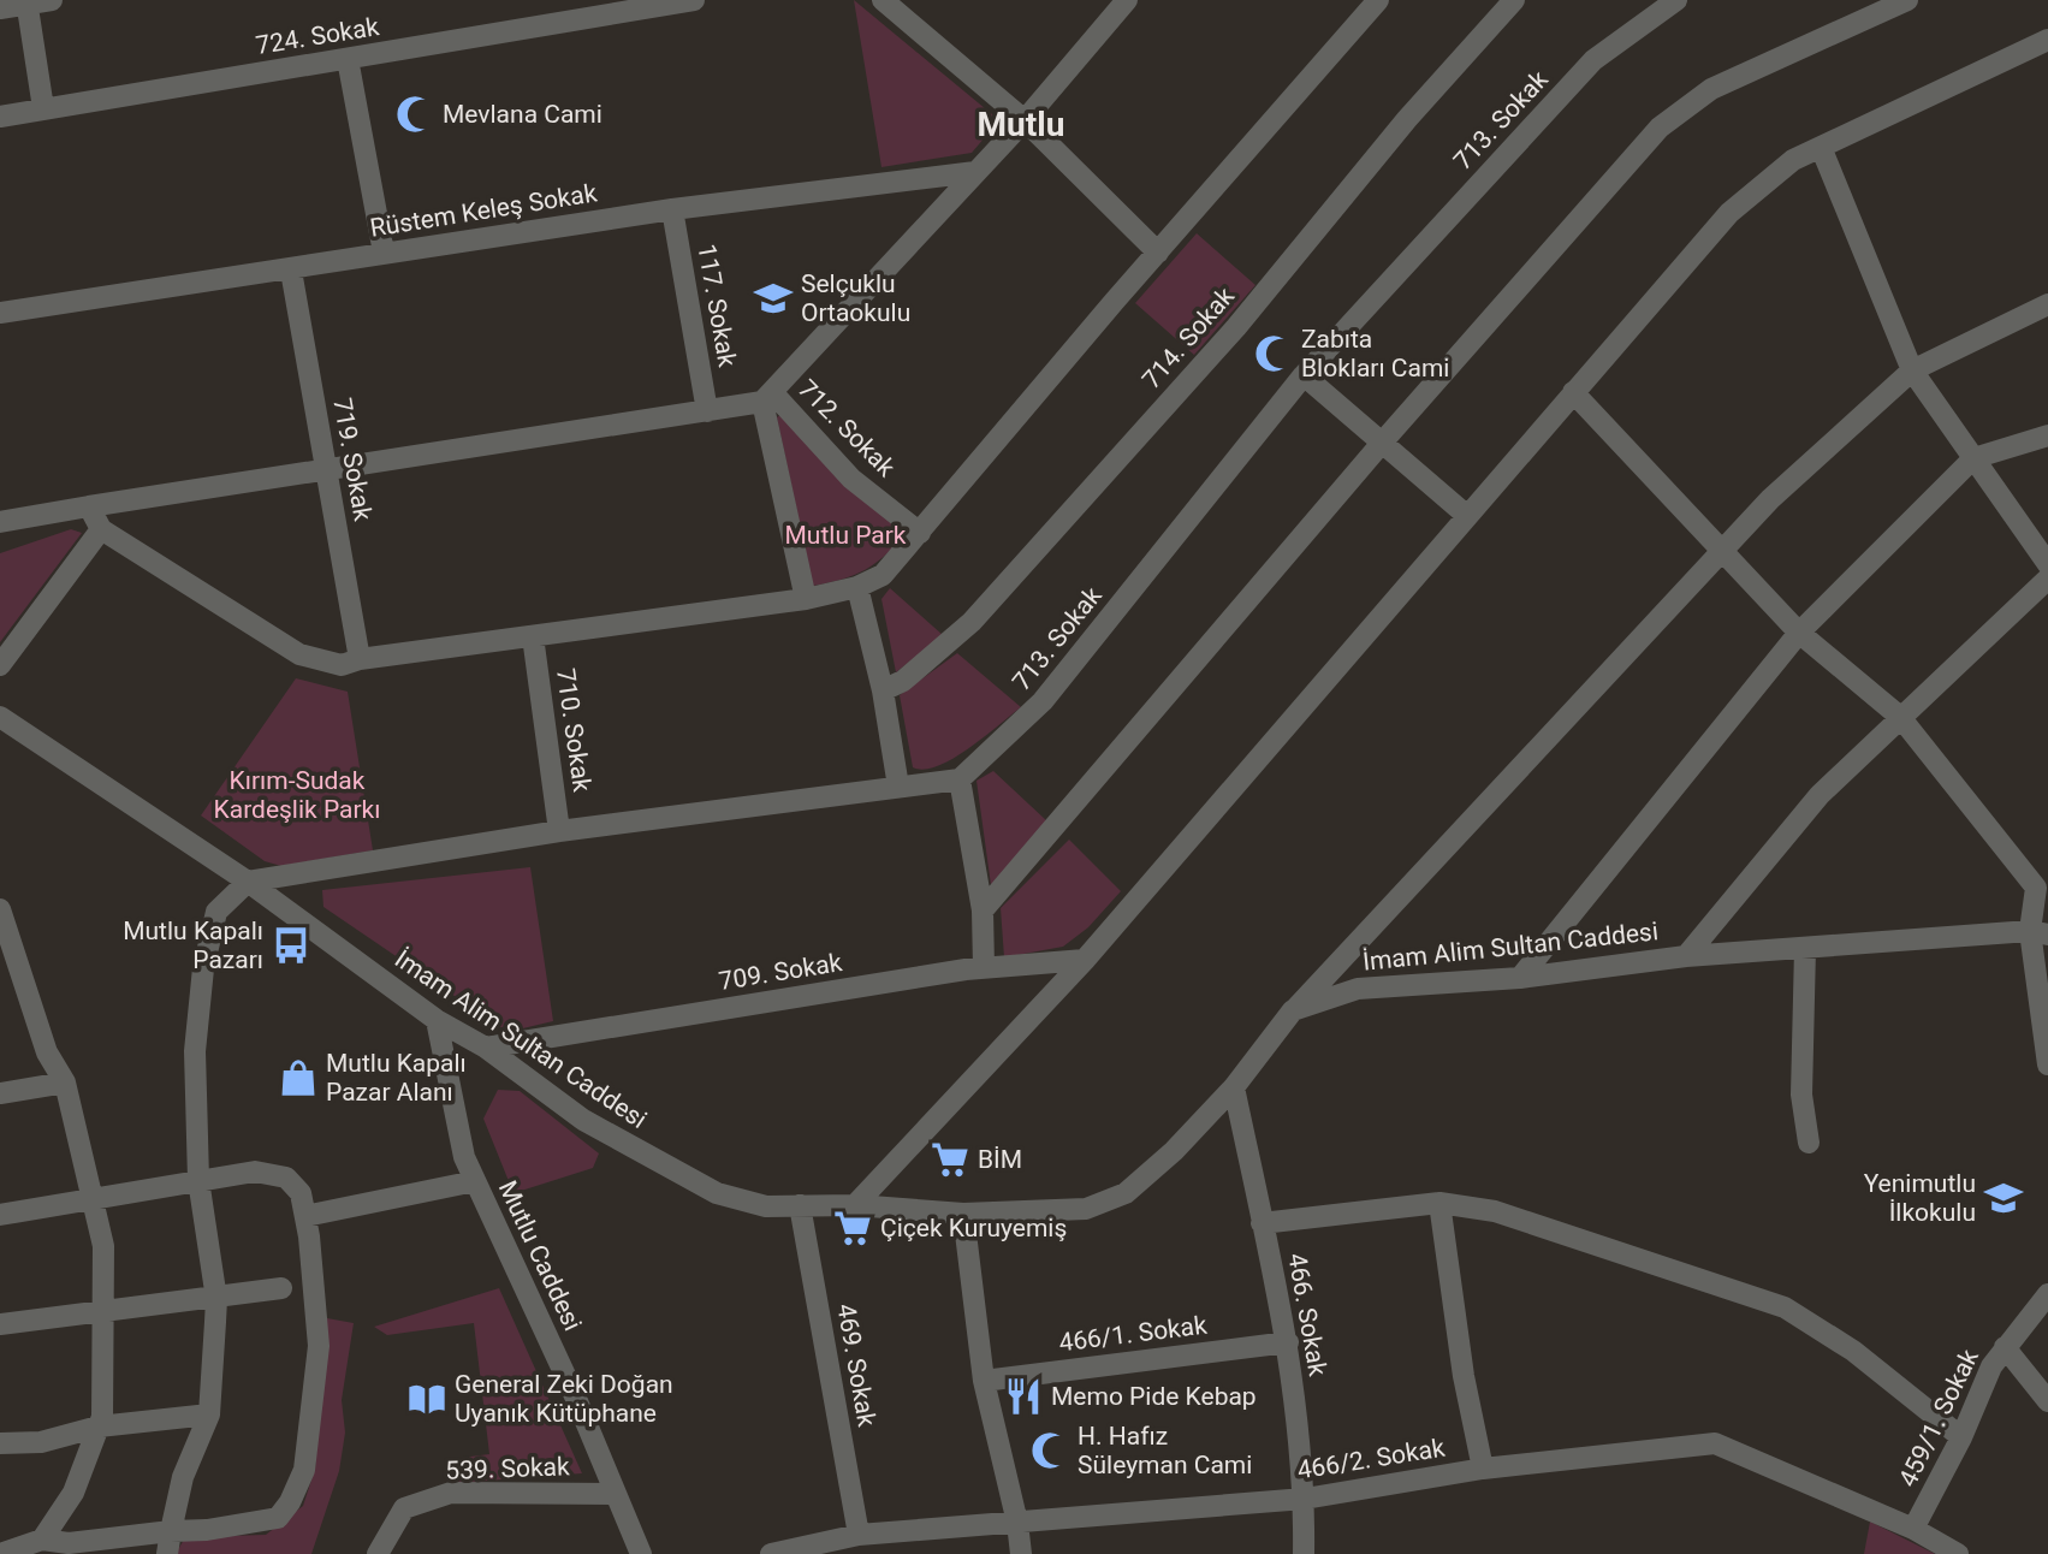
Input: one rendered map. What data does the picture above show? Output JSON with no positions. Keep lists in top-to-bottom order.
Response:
{
  "streets": {
    "street": [
      "724. Sokak",
      "713. Sokak",
      "Rüstem Keleş Sokak",
      "117. Sokak",
      "714. Sokak",
      "712. Sokak",
      "719. Sokak",
      "710. Sokak",
      "İmam Alim Sultan Caddesi",
      "709. Sokak",
      "Mutlu Caddesi",
      "466. Sokak",
      "466/1. Sokak",
      "469. Sokak",
      "459/1. Sokak",
      "466/2. Sokak",
      "539. Sokak"
    ]
  },
  "crossings": [
    ["Rüstem Keleş Sokak", "117. Sokak"],
    ["Rüstem Keleş Sokak", "719. Sokak"],
    ["İmam Alim Sultan Caddesi", "709. Sokak"],
    ["İmam Alim Sultan Caddesi", "Mutlu Caddesi"],
    ["İmam Alim Sultan Caddesi", "466. Sokak"],
    ["İmam Alim Sultan Caddesi", "469. Sokak"],
    ["Mutlu Caddesi", "539. Sokak"],
    ["466. Sokak", "466/1. Sokak"],
    ["466. Sokak", "466/2. Sokak"],
    ["469. Sokak", "466/2. Sokak"],
    ["459/1. Sokak", "466/2. Sokak"]
  ],
  "districts": ["Mutlu"],
  "parks": ["Mutlu Park", "Kırım-Sudak Kardeşlik Parkı"],
  "places": {
    "mosque": ["Mevlana Cami", "Zabıta Blokları Cami", "H. Hafız Süleyman Cami"],
    "school or university": ["Selçuklu Ortaokulu", "Yenimutlu İlkokulu"],
    "bus stop": ["Mutlu Kapalı Pazarı"],
    "shop": ["Mutlu Kapalı Pazar Alanı"],
    "supermarket": ["BİM", "Çiçek Kuruyemiş"],
    "restaurant": ["Memo Pide Kebap"],
    "library": ["General Zeki Doğan Uyanık Kütüphane"]
  }
}
